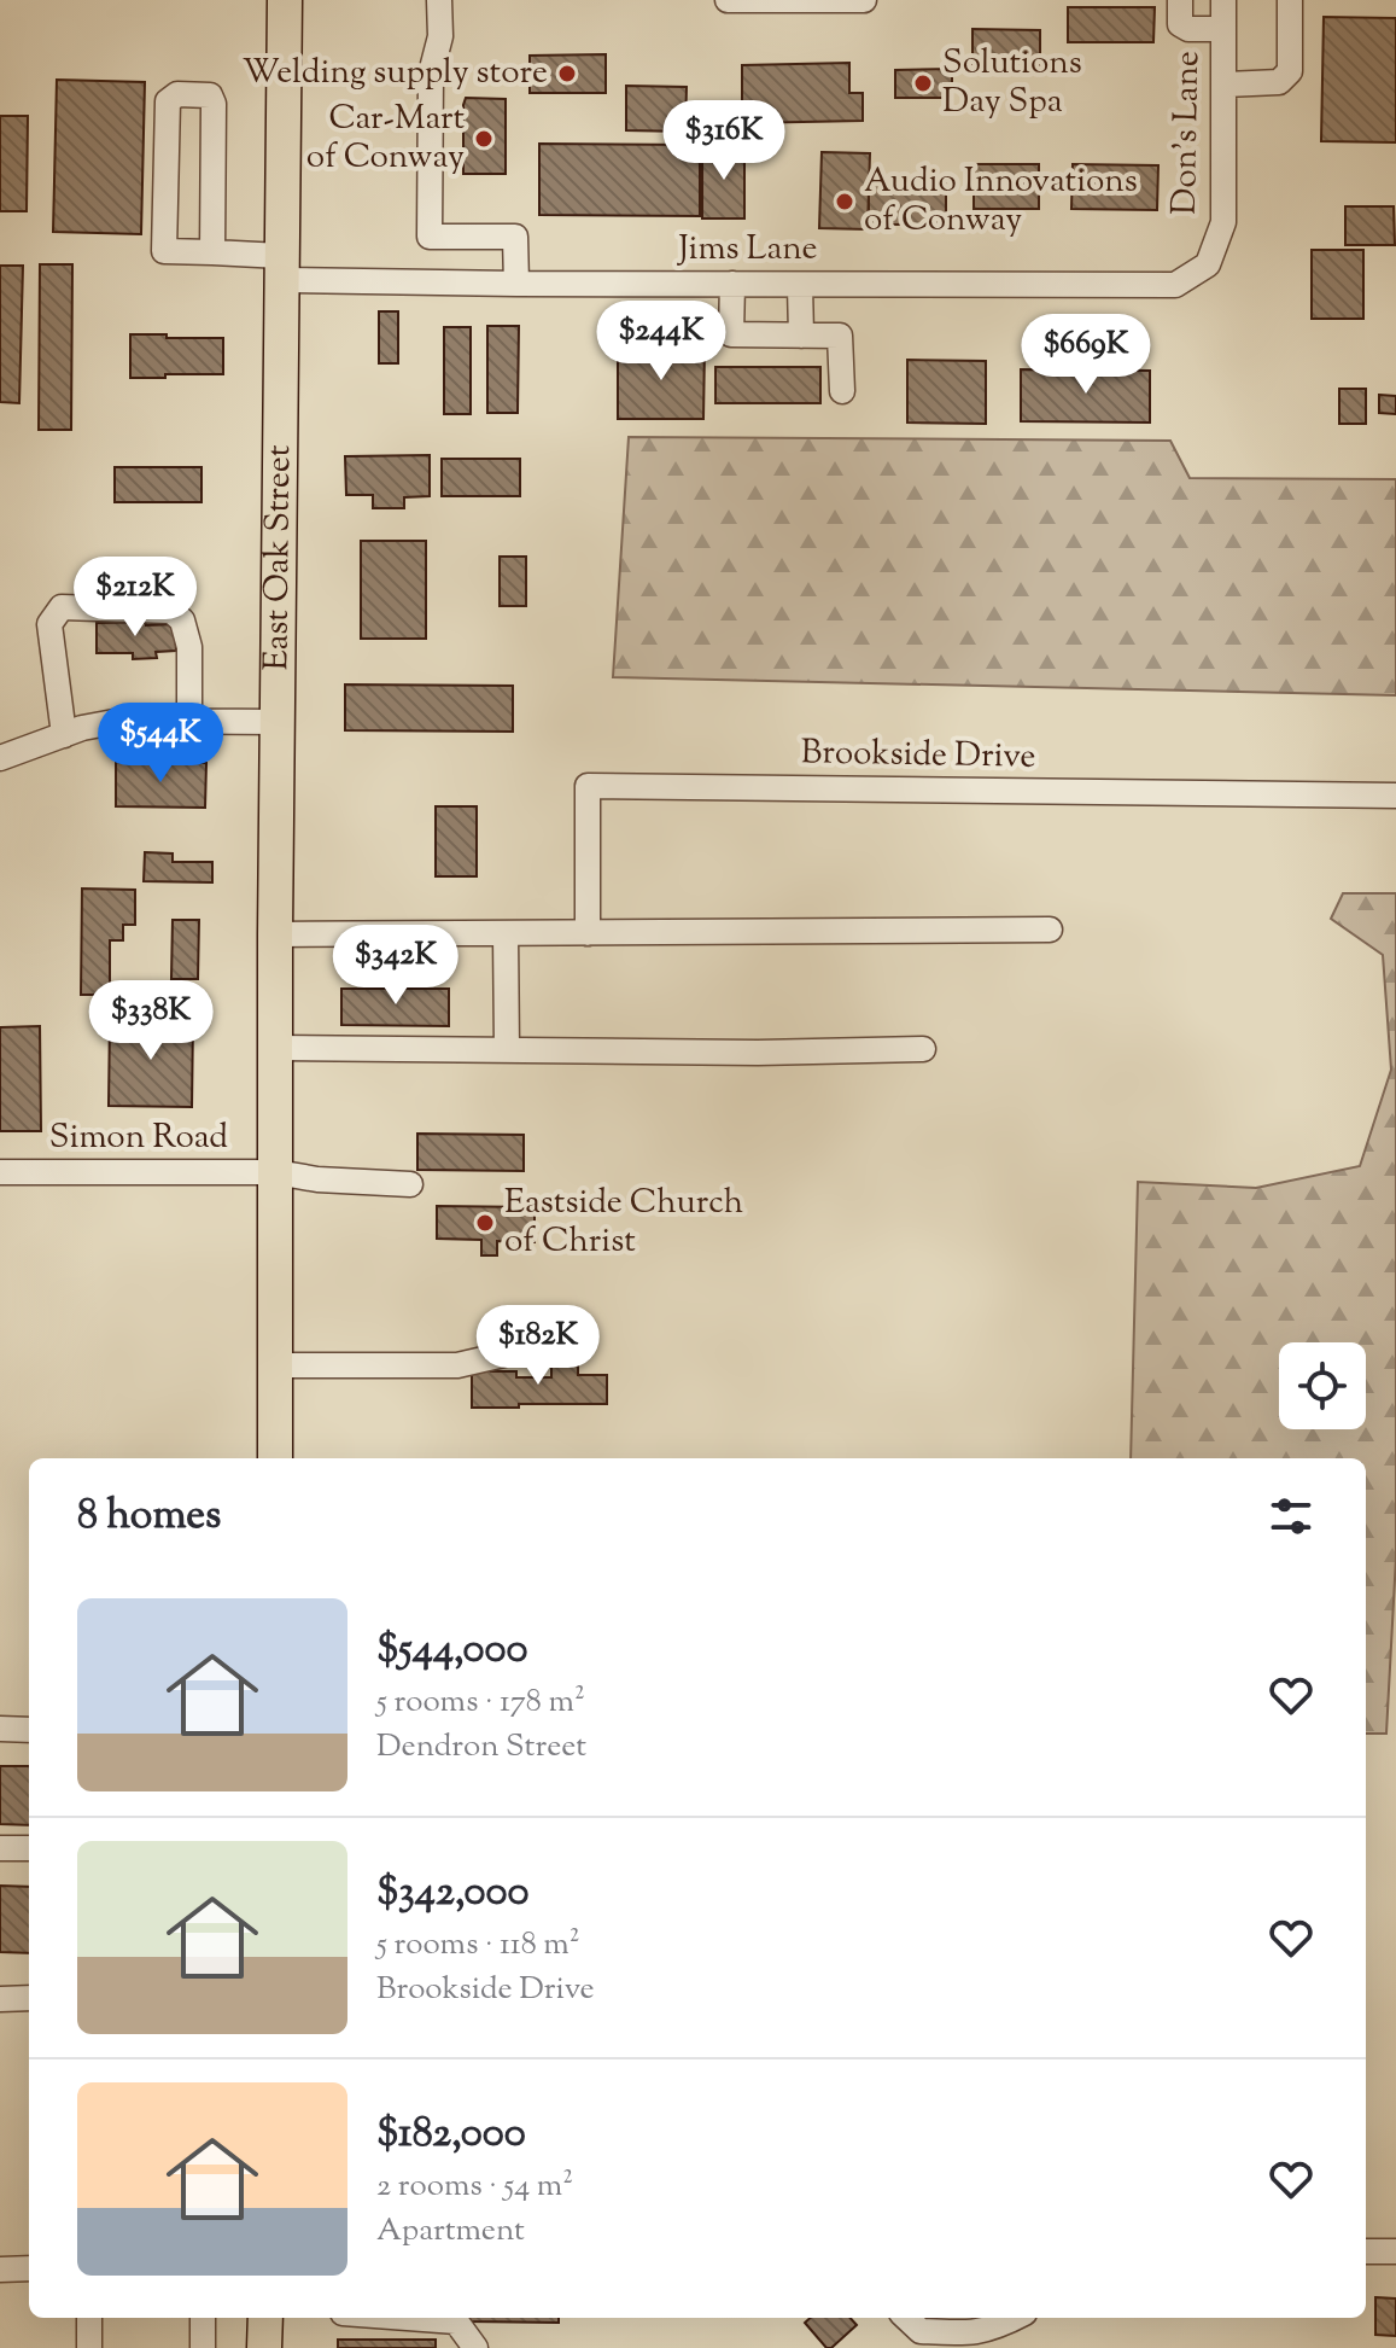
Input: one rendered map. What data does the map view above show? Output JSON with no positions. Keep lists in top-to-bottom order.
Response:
{
  "streets": {
    "highway": ["East Oak Street"],
    "street": [
      "Don's Lane",
      "Jims Lane",
      "Brookside Drive",
      "Simon Road"
    ]
  },
  "crossings": [
    ["Don's Lane", "Jims Lane"],
    ["Jims Lane", "East Oak Street"],
    ["East Oak Street", "Simon Road"]
  ],
  "places": [
    "Welding supply store",
    "Solutions Day Spa",
    "Car-Mart of Conway",
    "Audio Innovations of Conway",
    "Eastside Church of Christ"
  ],
  "page": {
    "price": [
      "$316K",
      "$244K",
      "$669K",
      "$212K",
      "$544K",
      "$342K",
      "$338K",
      "$182K"
    ],
    "heading": "8 homes",
    "list": [
      {
        "name": "$544,000",
        "note": "5 rooms · 178 m² · Dendron Street"
      },
      {
        "name": "$342,000",
        "note": "5 rooms · 118 m² · Brookside Drive"
      },
      {
        "name": "$182,000",
        "note": "2 rooms · 54 m² · Apartment"
      }
    ]
  }
}
